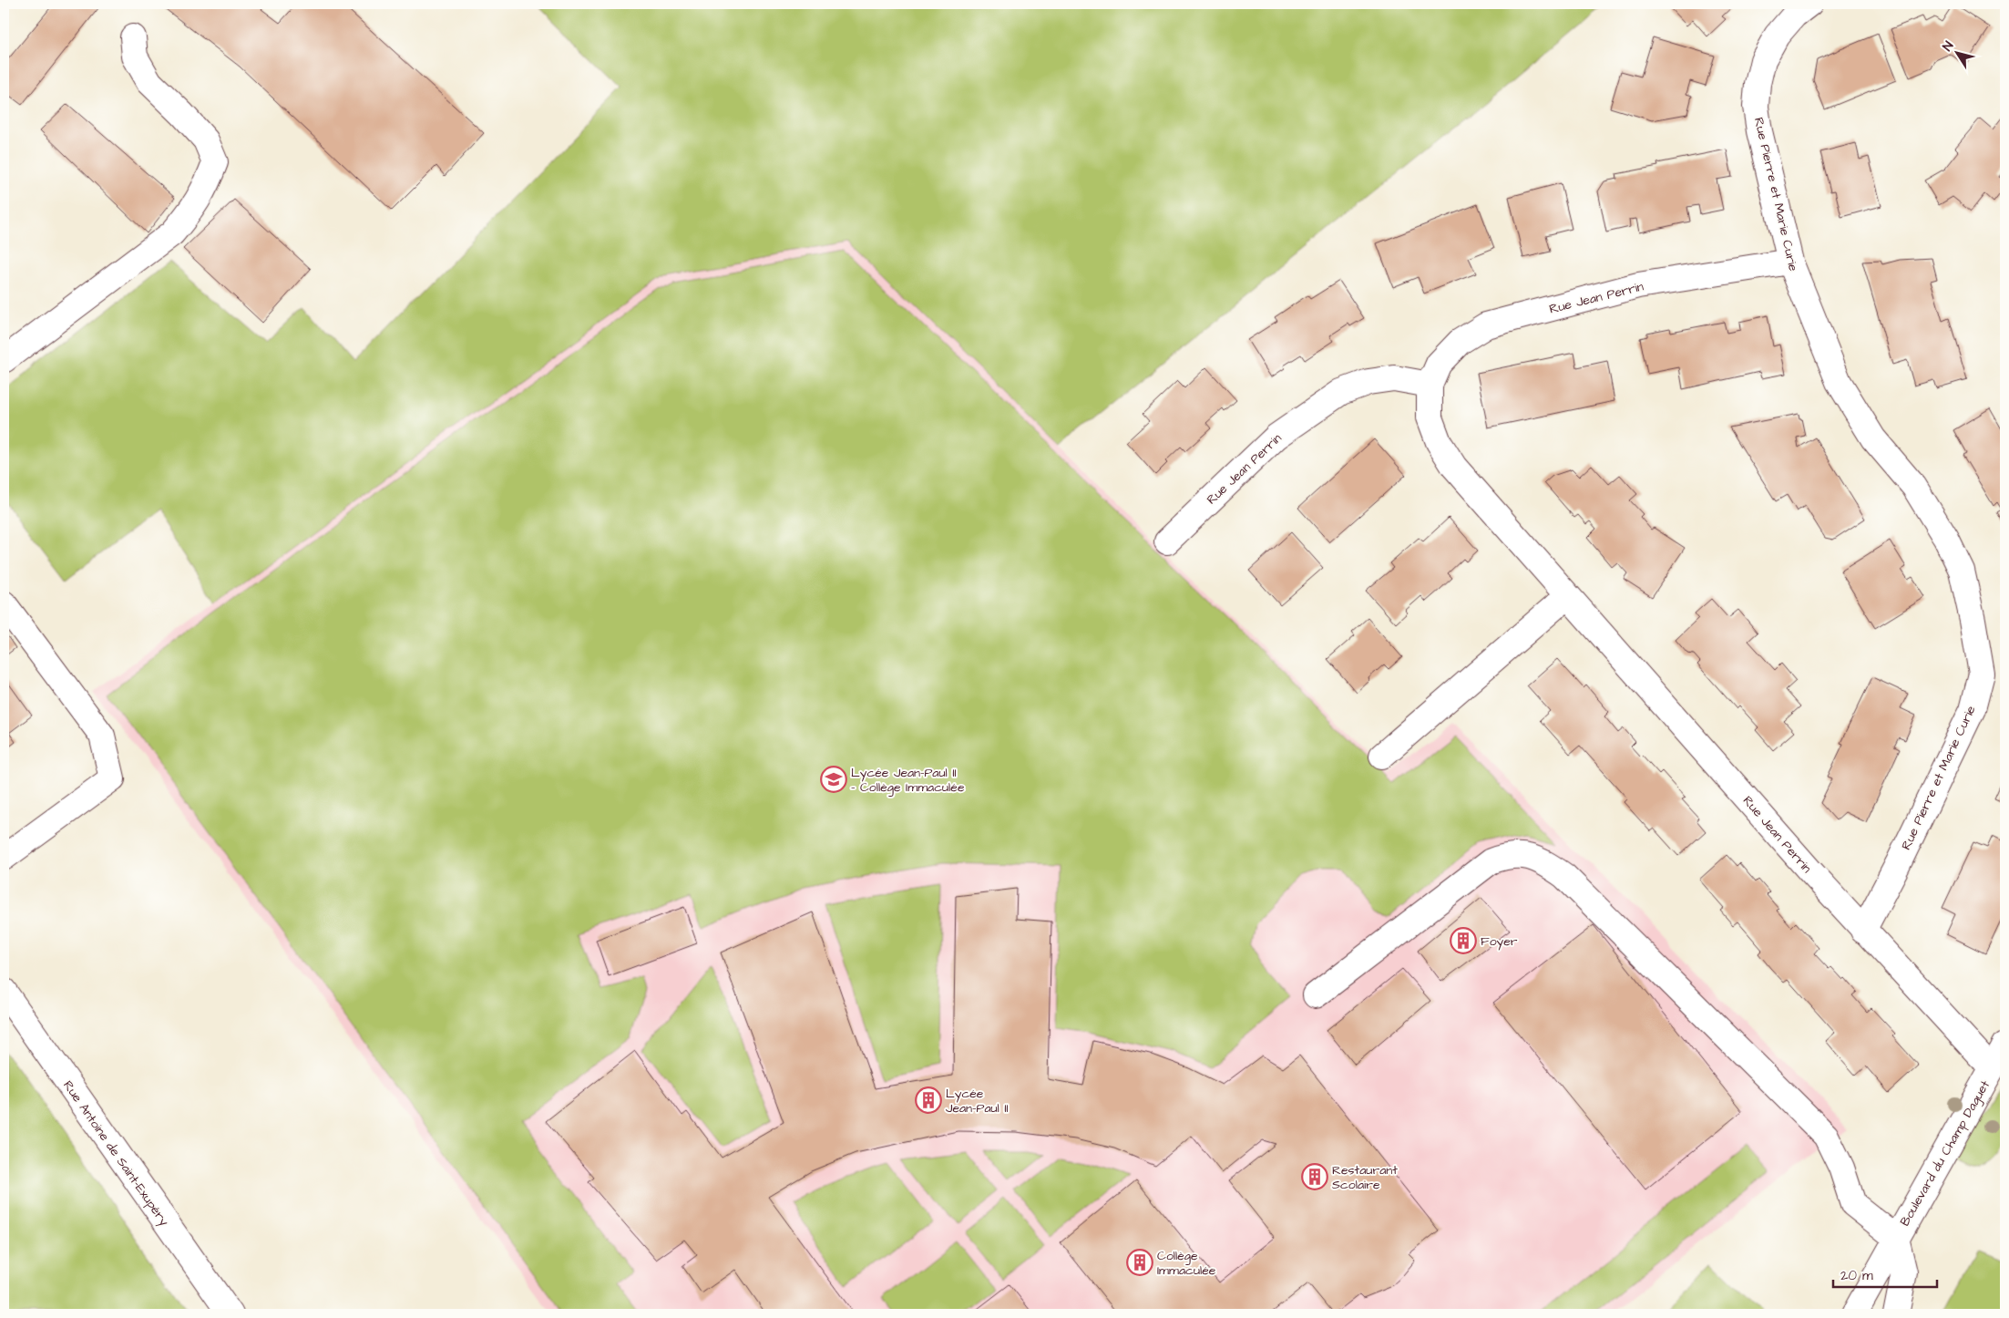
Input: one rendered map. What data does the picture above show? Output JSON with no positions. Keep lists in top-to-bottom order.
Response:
{
  "streets": {
    "street": [
      "Rue Pierre et Marie Curie",
      "Rue Jean Perrin",
      "Rue Antoine de Saint-Exupéry",
      "Boulevard du Champ Daguet"
    ]
  },
  "crossings": [
    ["Rue Pierre et Marie Curie", "Rue Jean Perrin"],
    ["Rue Jean Perrin", "Boulevard du Champ Daguet"]
  ],
  "places": {
    "school or university": ["Lycée Jean-Paul II - Collège Immaculée"],
    "building": [
      "Foyer",
      "Lycée Jean-Paul II",
      "Restaurant Scolaire",
      "Collège Immaculée"
    ]
  },
  "scale_bar": "20 m",
  "north": "top left"
}
